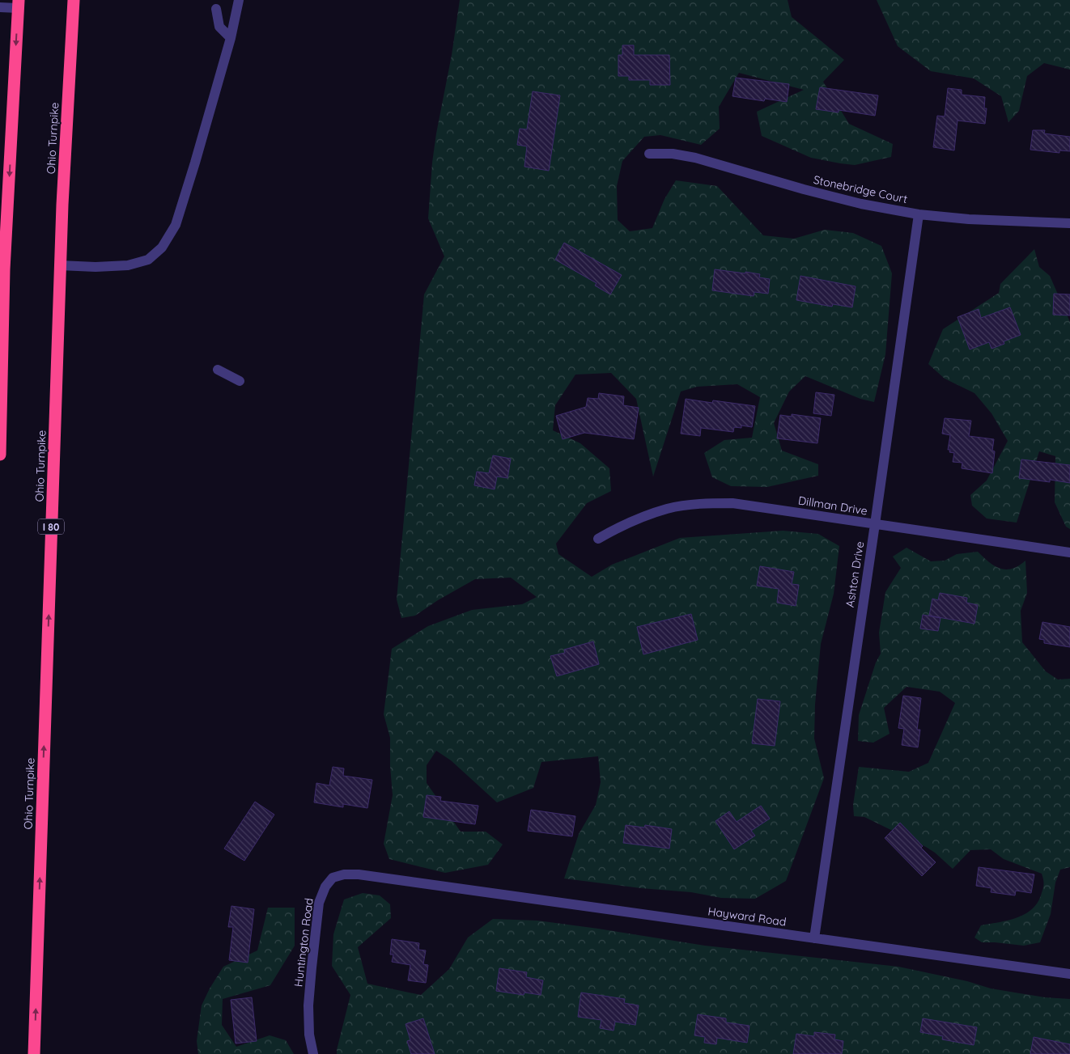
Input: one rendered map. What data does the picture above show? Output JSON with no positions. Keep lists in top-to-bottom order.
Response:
{
  "streets": {
    "highway": ["Ohio Turnpike", "I 80"],
    "street": [
      "Stonebridge Court",
      "Dillman Drive",
      "Ashton Drive",
      "Hayward Road",
      "Huntington Road"
    ]
  },
  "crossings": [
    ["Stonebridge Court", "Ashton Drive"],
    ["Dillman Drive", "Ashton Drive"],
    ["Ashton Drive", "Hayward Road"],
    ["Hayward Road", "Huntington Road"]
  ],
  "one_way": ["Ohio Turnpike"]
}
